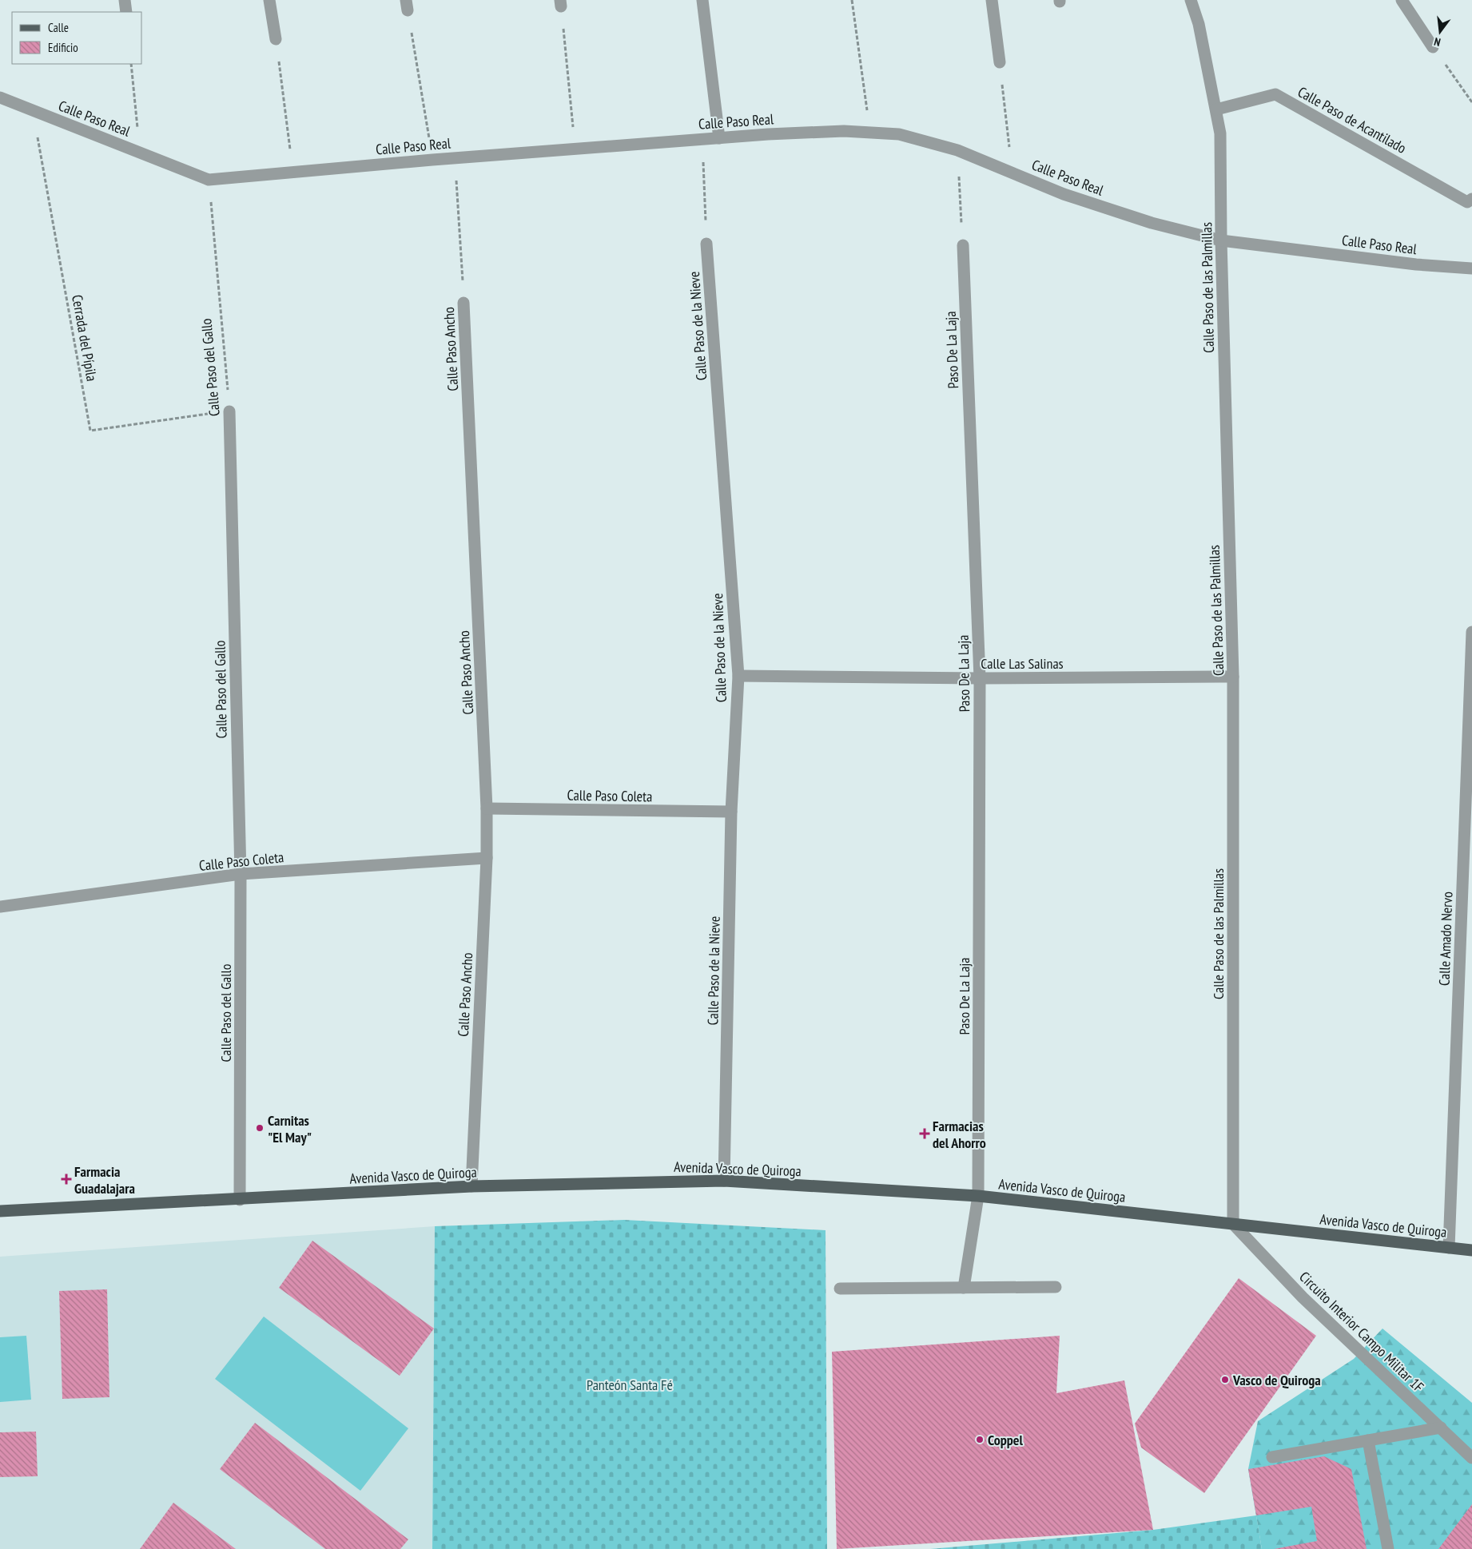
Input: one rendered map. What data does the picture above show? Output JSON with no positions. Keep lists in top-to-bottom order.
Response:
{
  "streets": {
    "main road": ["Avenida Vasco de Quiroga"],
    "street": [
      "Calle Paso Real",
      "Calle Paso de Acantilado",
      "Calle Paso de las Palmillas",
      "Calle Paso de la Nieve",
      "Calle Paso Ancho",
      "Paso De La Laja",
      "Calle Paso del Gallo",
      "Calle Las Salinas",
      "Calle Paso Coleta",
      "Calle Amado Nervo",
      "Circuito Interior Campo Militar 1F"
    ],
    "path": ["Cerrada del Pípila"]
  },
  "crossings": [
    ["Calle Paso Real", "Calle Paso de las Palmillas"],
    ["Calle Paso Real", "Cerrada del Pípila"],
    ["Calle Paso Real", "Calle Paso Ancho"],
    ["Calle Paso Real", "Calle Paso del Gallo"],
    ["Calle Paso de Acantilado", "Calle Paso de las Palmillas"],
    ["Calle Paso de las Palmillas", "Calle Las Salinas"],
    ["Calle Paso de las Palmillas", "Avenida Vasco de Quiroga"],
    ["Calle Paso de las Palmillas", "Circuito Interior Campo Militar 1F"],
    ["Calle Paso de la Nieve", "Calle Las Salinas"],
    ["Calle Paso de la Nieve", "Calle Paso Coleta"],
    ["Calle Paso de la Nieve", "Avenida Vasco de Quiroga"],
    ["Cerrada del Pípila", "Calle Paso del Gallo"],
    ["Calle Paso Ancho", "Calle Paso Coleta"],
    ["Calle Paso Ancho", "Avenida Vasco de Quiroga"],
    ["Paso De La Laja", "Calle Las Salinas"],
    ["Paso De La Laja", "Avenida Vasco de Quiroga"],
    ["Calle Paso del Gallo", "Calle Paso Coleta"],
    ["Calle Paso del Gallo", "Avenida Vasco de Quiroga"],
    ["Calle Amado Nervo", "Avenida Vasco de Quiroga"],
    ["Avenida Vasco de Quiroga", "Circuito Interior Campo Militar 1F"]
  ],
  "parks": ["Panteón Santa Fé"],
  "places": {
    "other": ["Carnitas \"El May\"", "Vasco de Quiroga", "Coppel"],
    "health": ["Farmacias del Ahorro", "Farmacia Guadalajara"]
  },
  "legend": ["Calle", "Edificio"],
  "north": "bottom"
}
